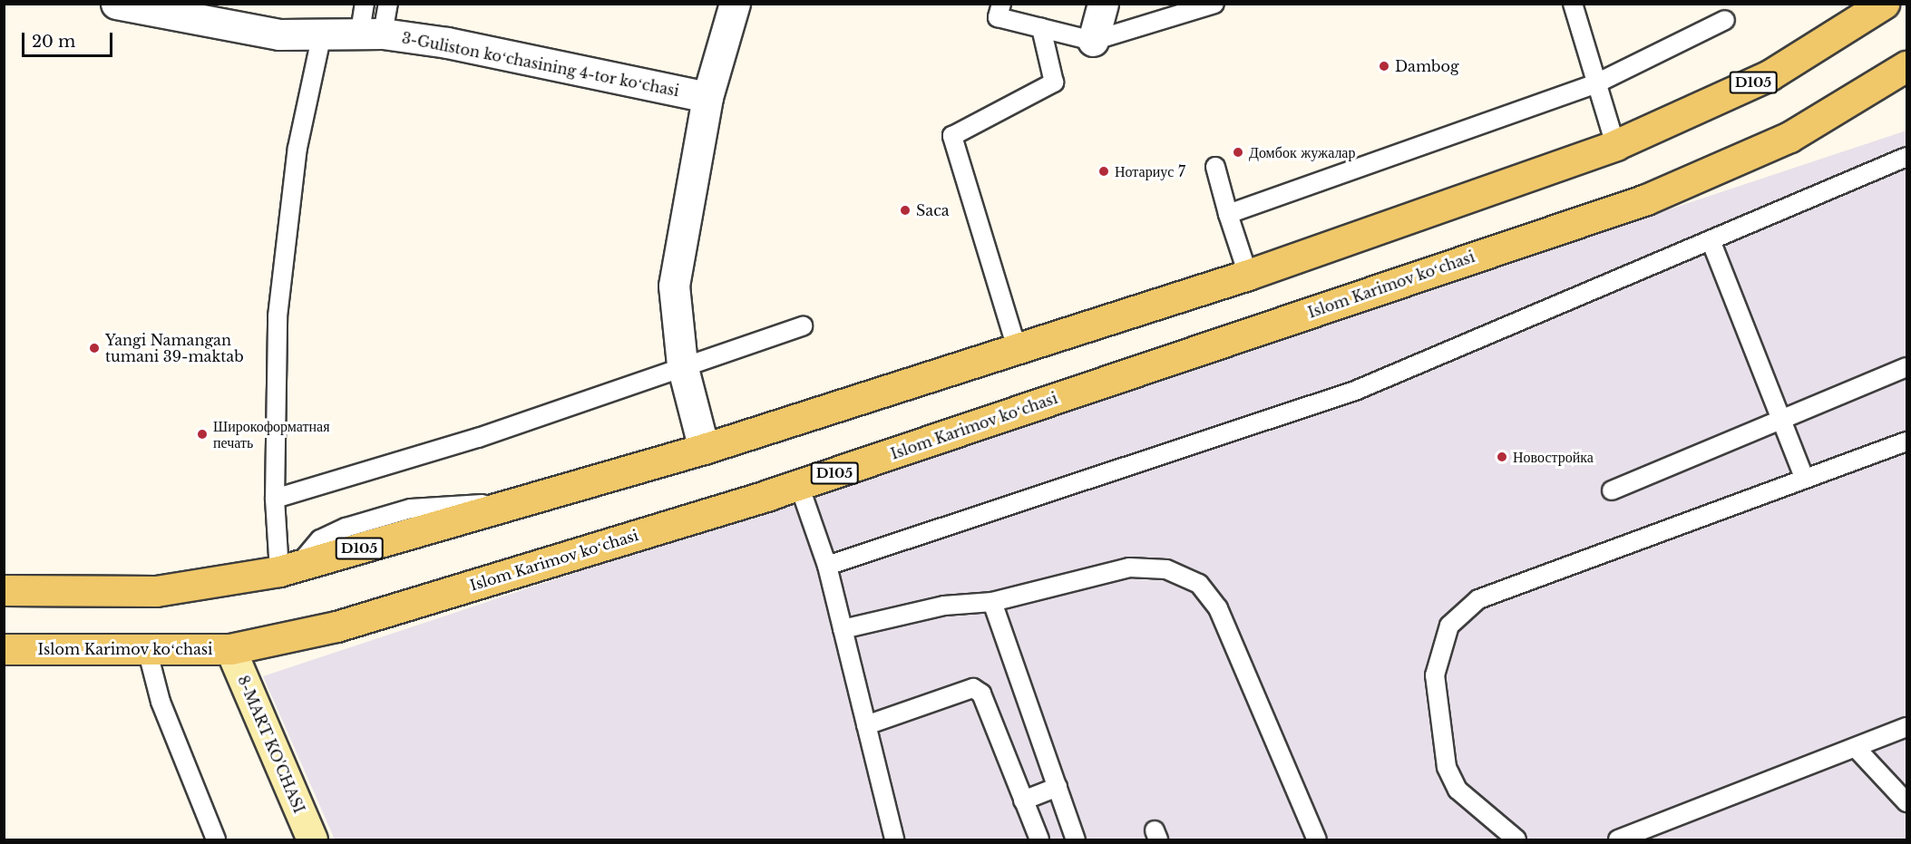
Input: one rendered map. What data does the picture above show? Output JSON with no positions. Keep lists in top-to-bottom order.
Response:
{
  "streets": {
    "main road": ["D105", "Islom Karimov koʻchasi"],
    "street": ["3-Guliston koʻchasining 4-tor koʻchasi", "8-MART KO'CHASI"]
  },
  "crossings": [
    ["Islom Karimov koʻchasi", "8-MART KO'CHASI"]
  ],
  "places": [
    "Dambog",
    "Домбок жужалар",
    "Нотариус 7",
    "Saca",
    "Yangi Namangan tumani 39-maktab",
    "Широкоформатная печать",
    "Новостройка"
  ],
  "scale_bar": "20 m"
}
